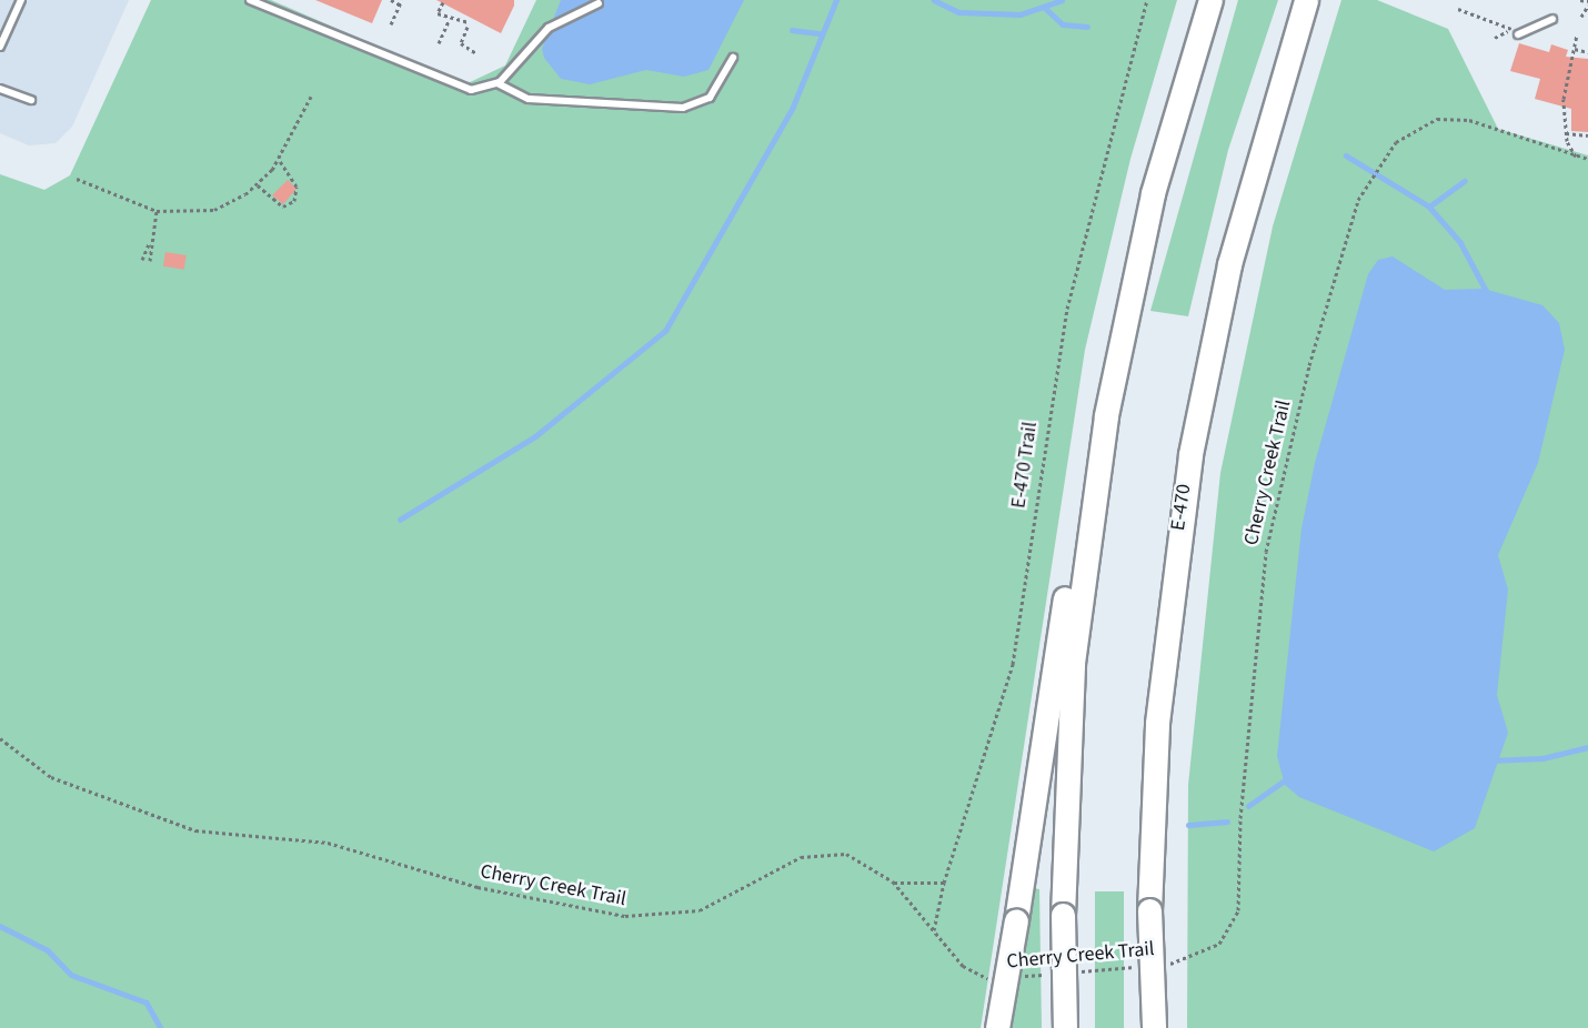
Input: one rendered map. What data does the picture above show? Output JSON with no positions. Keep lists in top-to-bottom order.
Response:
{
  "streets": {
    "highway": ["E-470"],
    "path": ["E-470 Trail", "Cherry Creek Trail"]
  },
  "crossings": [
    ["E-470 Trail", "Cherry Creek Trail"]
  ]
}
